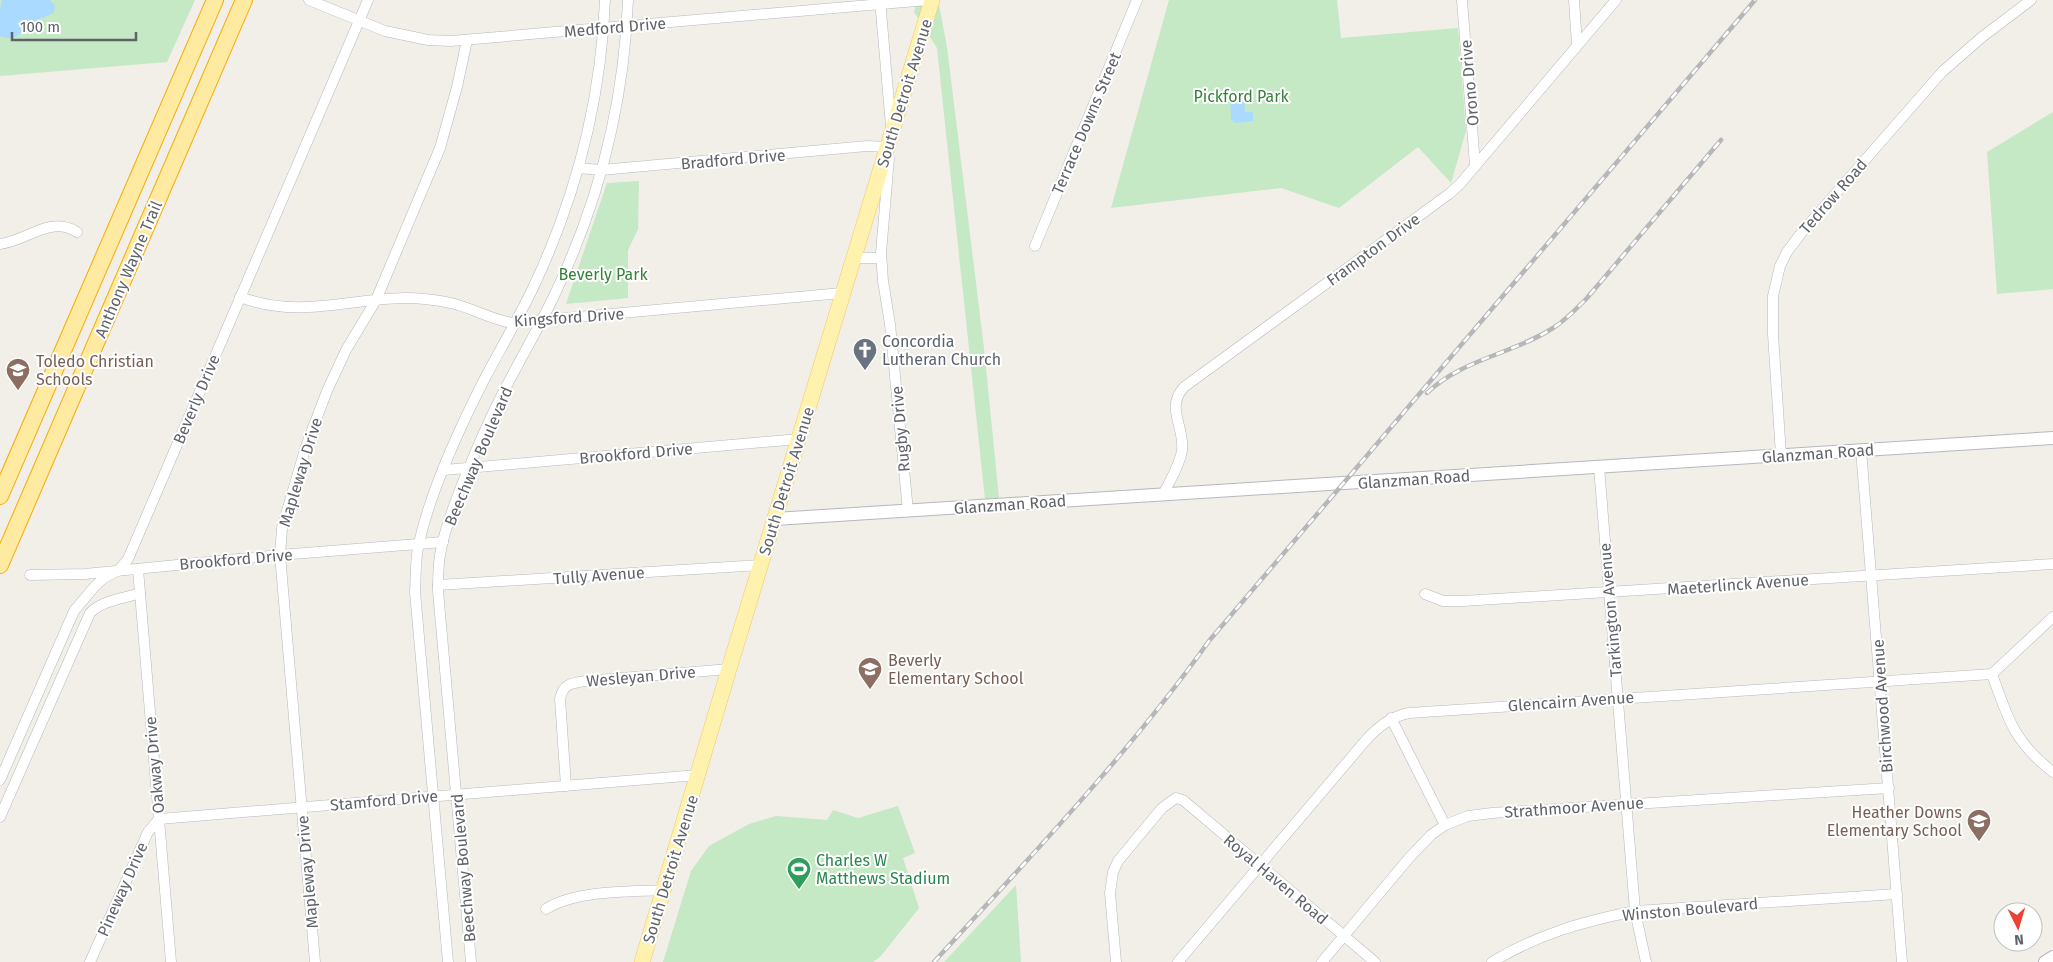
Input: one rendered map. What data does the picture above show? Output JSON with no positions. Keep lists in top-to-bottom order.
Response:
{
  "streets": {
    "highway": ["Anthony Wayne Trail"],
    "main road": ["South Detroit Avenue"],
    "street": [
      "Medford Drive",
      "Orono Drive",
      "Terrace Downs Street",
      "Bradford Drive",
      "Tedrow Road",
      "Frampton Drive",
      "Kingsford Drive",
      "Beverly Drive",
      "Rugby Drive",
      "Brookford Drive",
      "Glanzman Road",
      "Beechway Boulevard",
      "Mapleway Drive",
      "Tully Avenue",
      "Maeterlinck Avenue",
      "Tarkington Avenue",
      "Wesleyan Drive",
      "Glencairn Avenue",
      "Birchwood Avenue",
      "Oakway Drive",
      "Stamford Drive",
      "Strathmoor Avenue",
      "Royal Haven Road",
      "Pineway Drive",
      "Winston Boulevard"
    ]
  },
  "crossings": [
    ["Medford Drive", "Beverly Drive"],
    ["Medford Drive", "Rugby Drive"],
    ["Medford Drive", "Beechway Boulevard"],
    ["Medford Drive", "Mapleway Drive"],
    ["Orono Drive", "Frampton Drive"],
    ["South Detroit Avenue", "Bradford Drive"],
    ["South Detroit Avenue", "Kingsford Drive"],
    ["South Detroit Avenue", "Rugby Drive"],
    ["South Detroit Avenue", "Brookford Drive"],
    ["South Detroit Avenue", "Glanzman Road"],
    ["South Detroit Avenue", "Tully Avenue"],
    ["South Detroit Avenue", "Wesleyan Drive"],
    ["South Detroit Avenue", "Stamford Drive"],
    ["Bradford Drive", "Rugby Drive"],
    ["Bradford Drive", "Beechway Boulevard"],
    ["Tedrow Road", "Glanzman Road"],
    ["Frampton Drive", "Glanzman Road"],
    ["Kingsford Drive", "Beverly Drive"],
    ["Kingsford Drive", "Beechway Boulevard"],
    ["Kingsford Drive", "Mapleway Drive"],
    ["Beverly Drive", "Brookford Drive"],
    ["Rugby Drive", "Glanzman Road"],
    ["Brookford Drive", "Beechway Boulevard"],
    ["Brookford Drive", "Mapleway Drive"],
    ["Brookford Drive", "Oakway Drive"],
    ["Glanzman Road", "Tarkington Avenue"],
    ["Glanzman Road", "Birchwood Avenue"],
    ["Beechway Boulevard", "Tully Avenue"],
    ["Beechway Boulevard", "Stamford Drive"],
    ["Mapleway Drive", "Stamford Drive"],
    ["Maeterlinck Avenue", "Tarkington Avenue"],
    ["Maeterlinck Avenue", "Birchwood Avenue"],
    ["Tarkington Avenue", "Glencairn Avenue"],
    ["Tarkington Avenue", "Strathmoor Avenue"],
    ["Tarkington Avenue", "Winston Boulevard"],
    ["Wesleyan Drive", "Stamford Drive"],
    ["Glencairn Avenue", "Birchwood Avenue"],
    ["Glencairn Avenue", "Royal Haven Road"],
    ["Birchwood Avenue", "Strathmoor Avenue"],
    ["Birchwood Avenue", "Winston Boulevard"],
    ["Oakway Drive", "Stamford Drive"],
    ["Oakway Drive", "Pineway Drive"],
    ["Stamford Drive", "Pineway Drive"],
    ["Strathmoor Avenue", "Royal Haven Road"]
  ],
  "parks": ["Pickford Park", "Beverly Park"],
  "places": {
    "church": ["Concordia Lutheran Church"],
    "school or university": ["Toledo Christian Schools", "Beverly Elementary School", "Heather Downs Elementary School"],
    "sports": ["Charles W Matthews Stadium"]
  },
  "scale_bar": "100 m",
  "north": "bottom"
}
